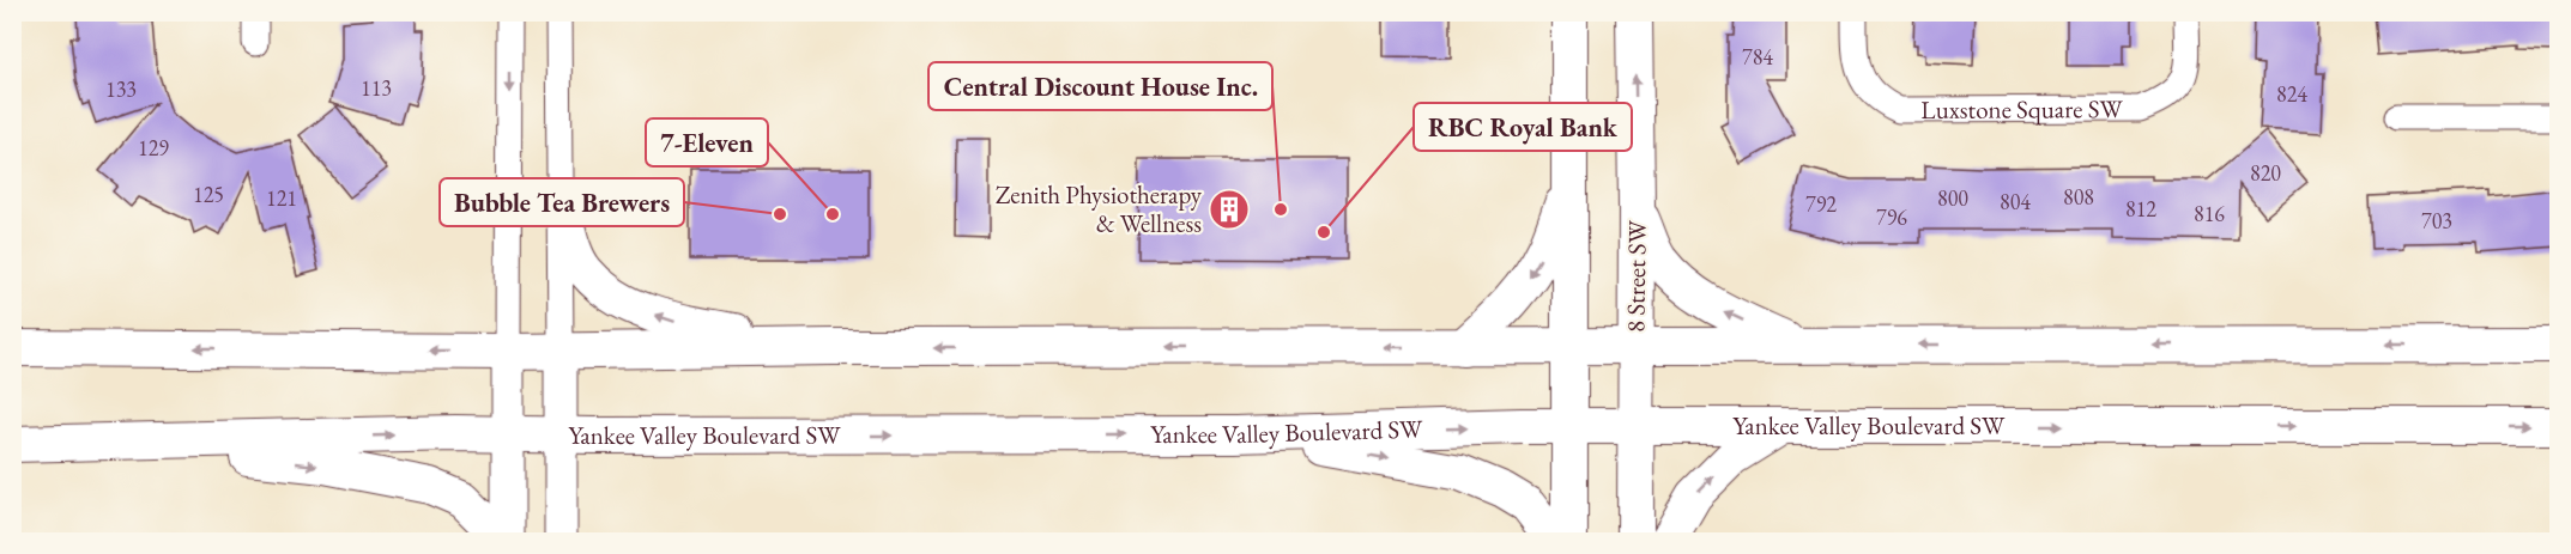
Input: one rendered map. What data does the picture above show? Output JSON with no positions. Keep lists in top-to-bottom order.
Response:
{
  "streets": {
    "main road": ["8 Street SW", "Yankee Valley Boulevard SW"],
    "street": ["Luxstone Square SW"]
  },
  "crossings": [
    ["8 Street SW", "Yankee Valley Boulevard SW"]
  ],
  "places": {
    "building": ["Zenith Physiotherapy & Wellness"],
    "other": [
      "Central Discount House Inc.",
      "Bubble Tea Brewers",
      "7-Eleven",
      "RBC Royal Bank"
    ]
  },
  "house_numbers": [
    "784",
    "113",
    "133",
    "824",
    "129",
    "820",
    "125",
    "808",
    "121",
    "800",
    "804",
    "792",
    "812",
    "816",
    "796",
    "703"
  ]
}
